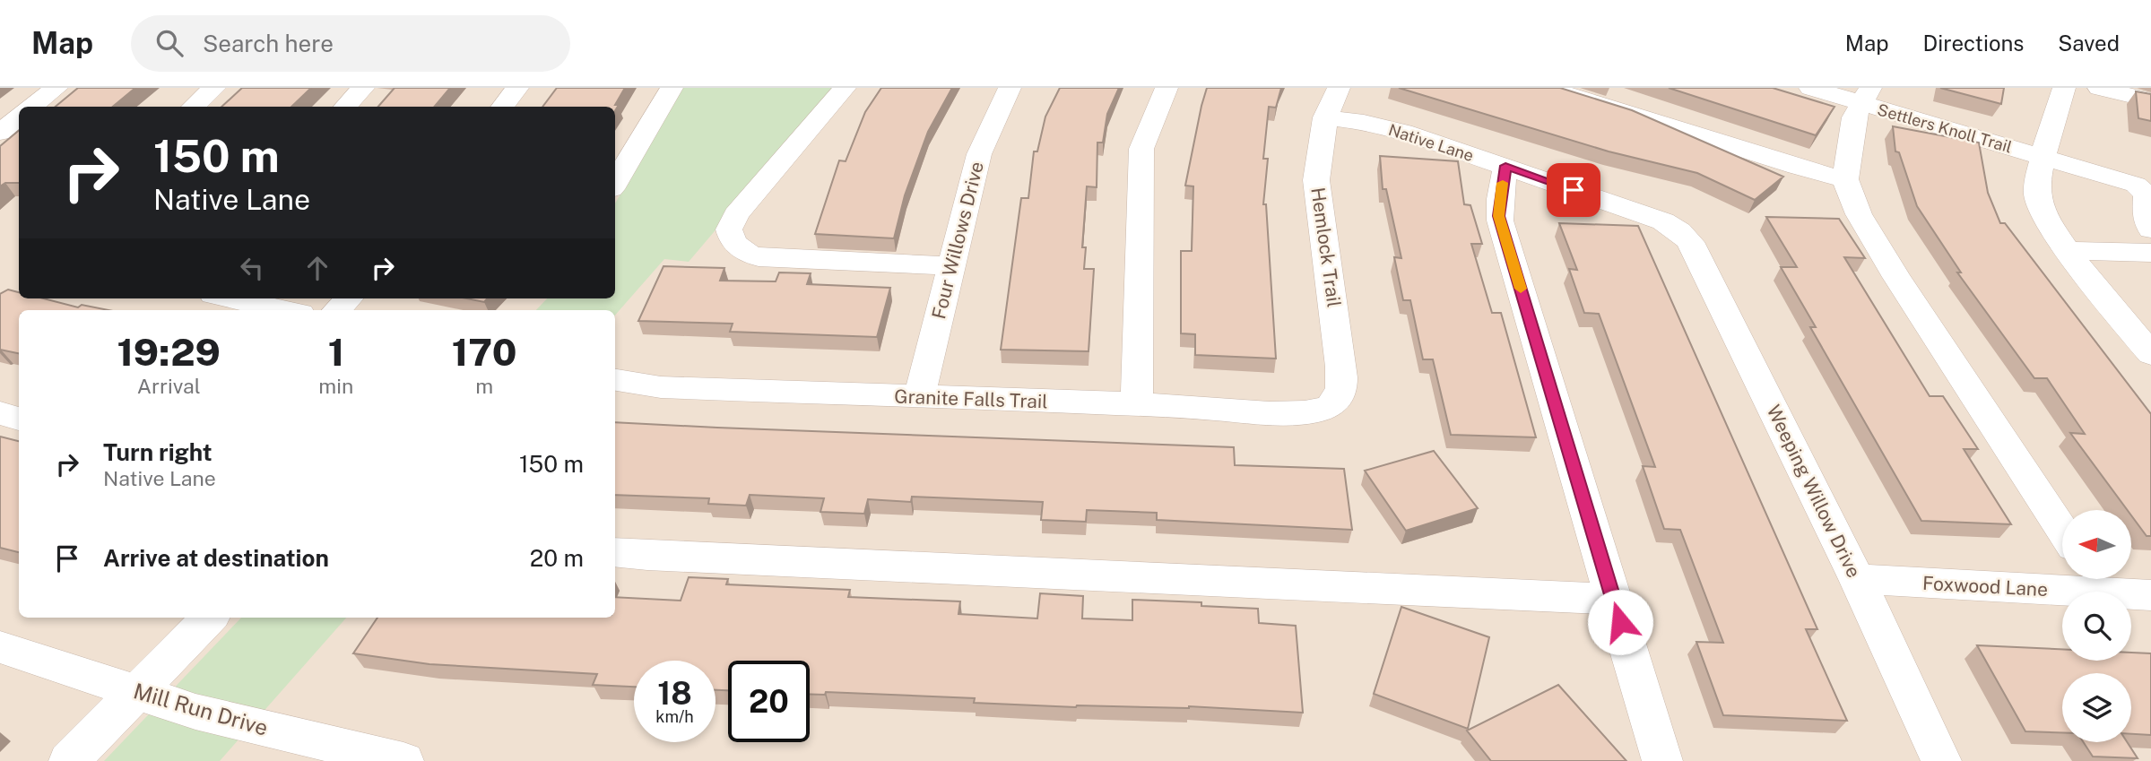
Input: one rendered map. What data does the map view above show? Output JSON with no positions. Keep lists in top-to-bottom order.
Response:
{
  "streets": {
    "street": [
      "Settlers Knoll Trail",
      "Native Lane",
      "Four Willows Drive",
      "Hemlock Trail",
      "Granite Falls Trail",
      "Weeping Willow Drive",
      "Foxwood Lane",
      "Mill Run Drive"
    ]
  },
  "crossings": [
    ["Native Lane", "Hemlock Trail"],
    ["Native Lane", "Weeping Willow Drive"],
    ["Four Willows Drive", "Granite Falls Trail"],
    ["Hemlock Trail", "Granite Falls Trail"],
    ["Weeping Willow Drive", "Foxwood Lane"]
  ],
  "north": "left",
  "page": {
    "header": "Map",
    "search": "Search here",
    "nav": ["Map", "Directions", "Saved"],
    "turn": ["150 m", "Native Lane"],
    "eta": [
      "19:29",
      "Arrival",
      "1",
      "min",
      "170",
      "m"
    ],
    "list": [
      {
        "name": "Turn right",
        "note": "Native Lane",
        "value": "150 m"
      },
      {
        "name": "Arrive at destination",
        "value": "20 m"
      }
    ],
    "speed": "18 km/h",
    "limit": "20"
  }
}
